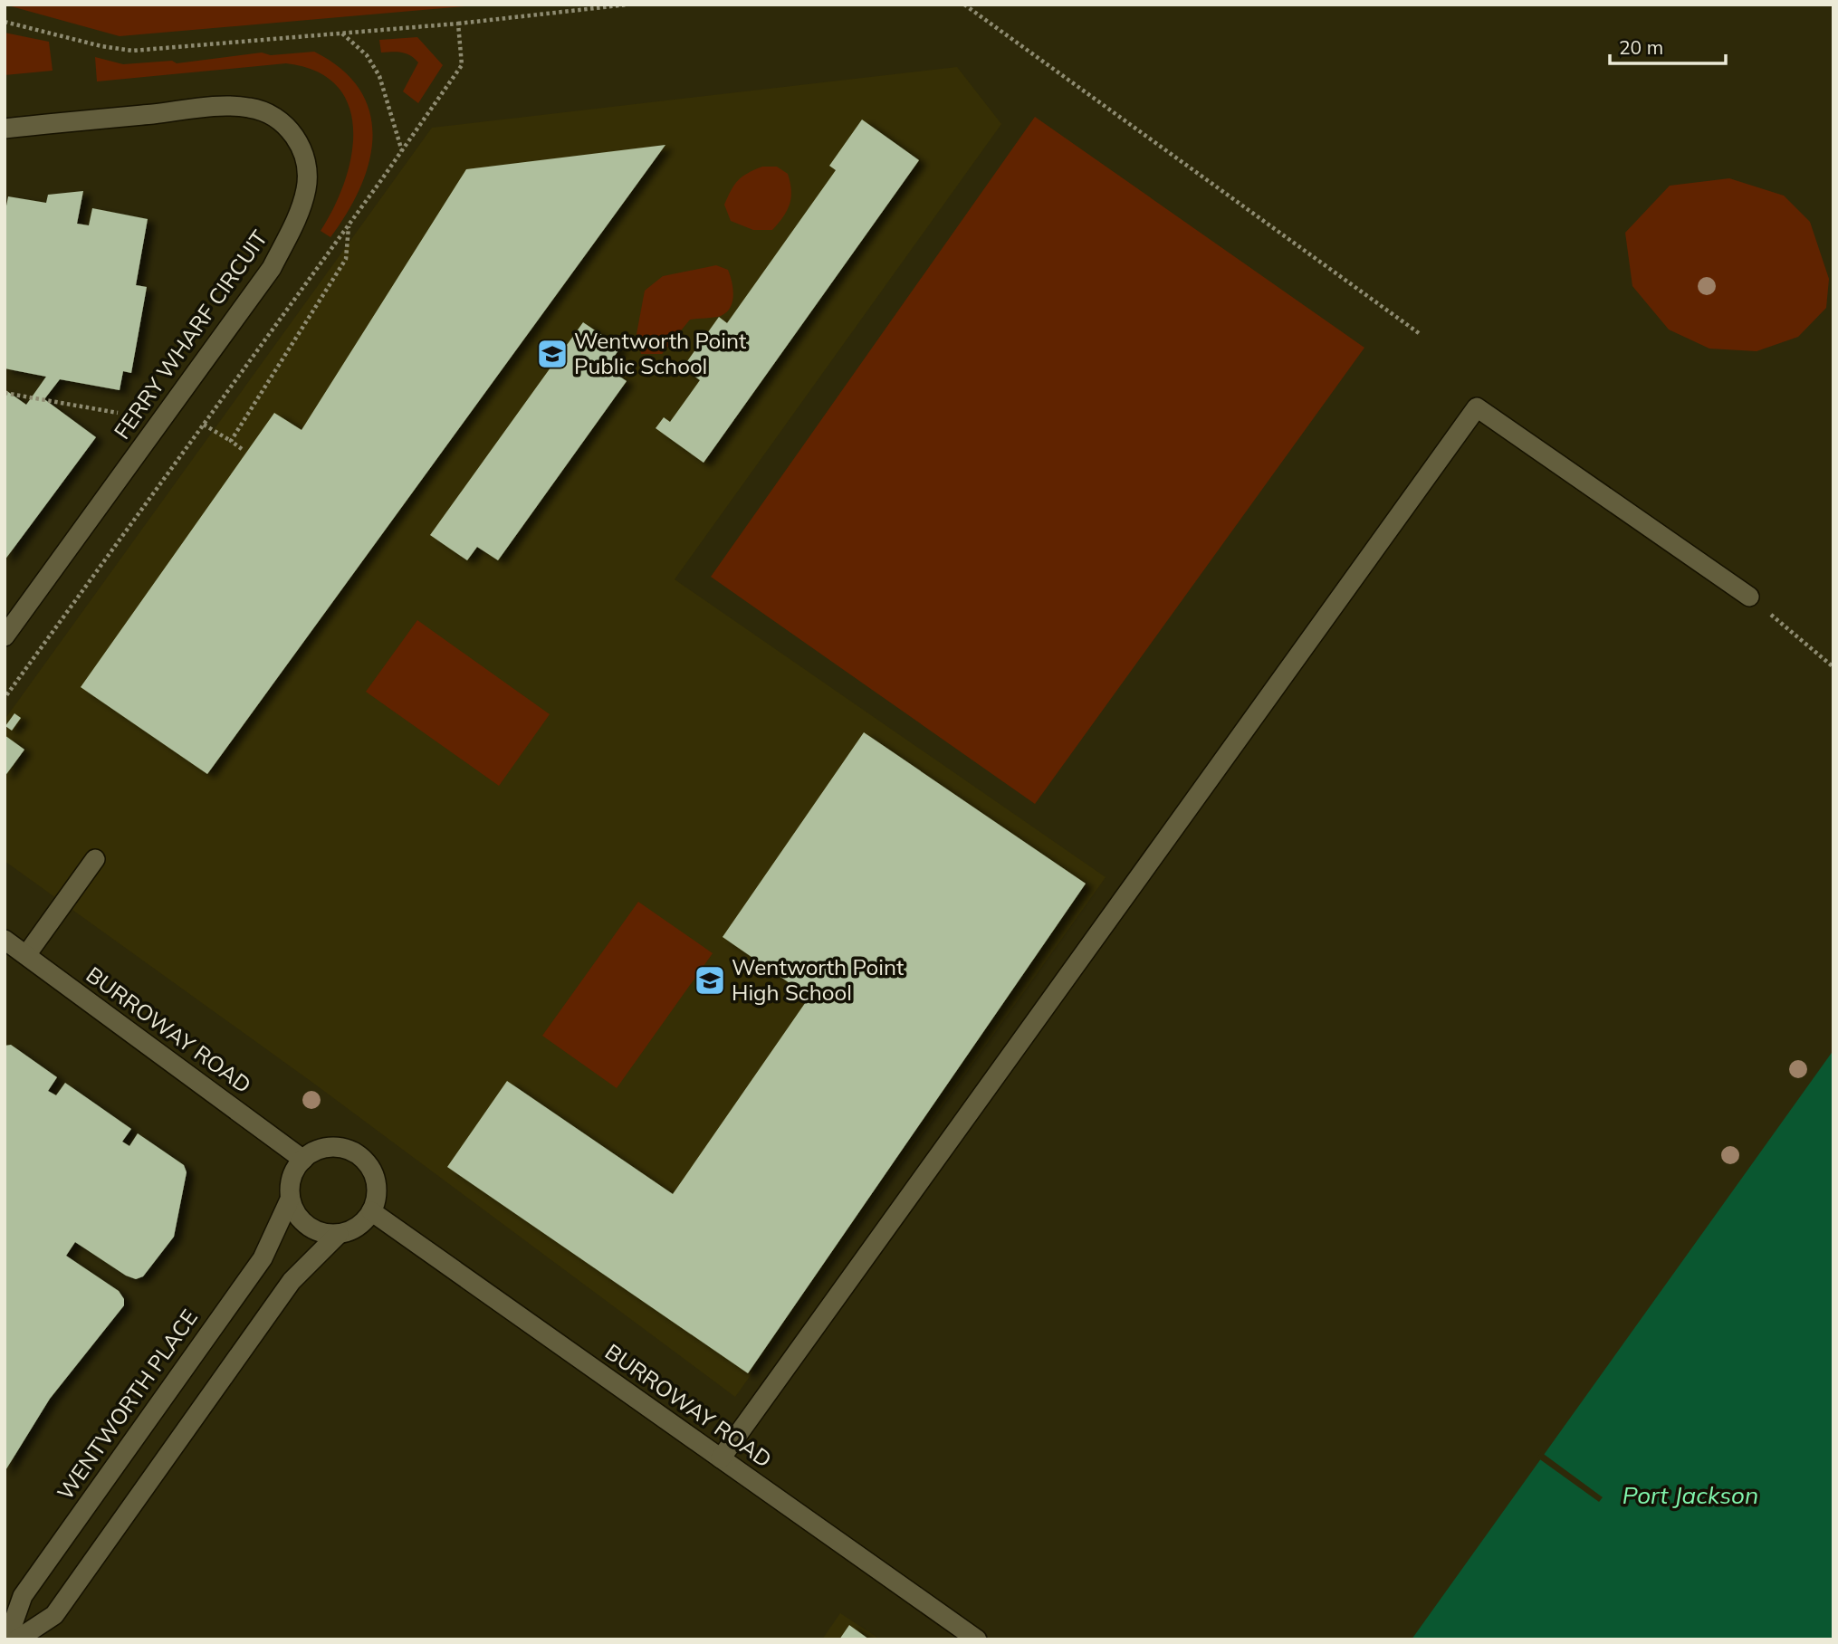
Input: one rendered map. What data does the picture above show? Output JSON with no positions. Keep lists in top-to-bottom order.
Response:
{
  "streets": {
    "street": ["FERRY WHARF CIRCUIT", "BURROWAY ROAD", "WENTWORTH PLACE"]
  },
  "crossings": [
    ["BURROWAY ROAD", "WENTWORTH PLACE"]
  ],
  "water": ["Port Jackson"],
  "places": {
    "school or university": ["Wentworth Point Public School", "Wentworth Point High School"]
  },
  "scale_bar": "20 m"
}
